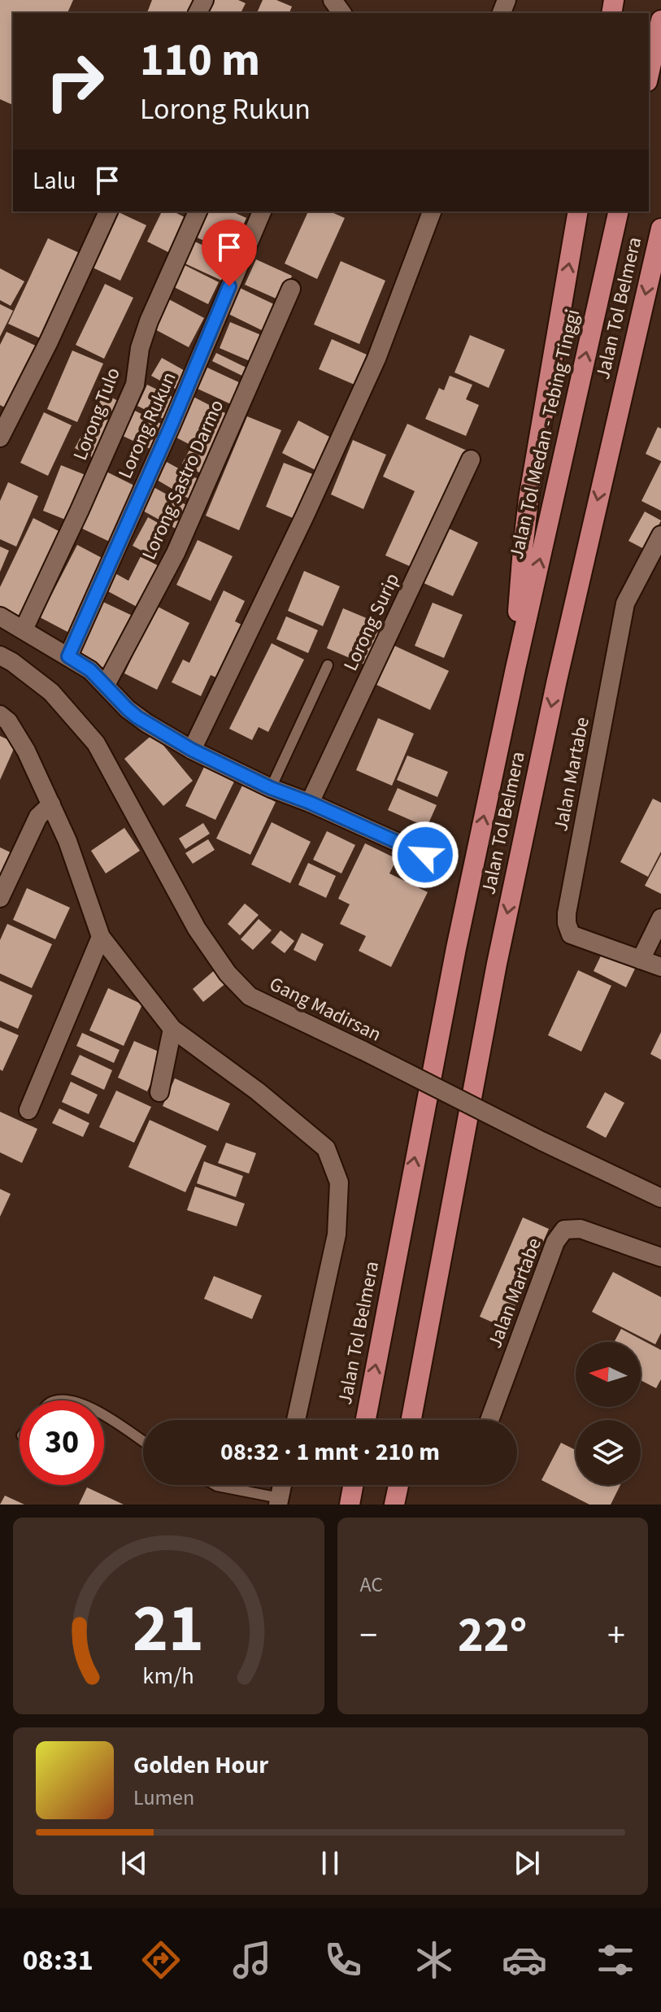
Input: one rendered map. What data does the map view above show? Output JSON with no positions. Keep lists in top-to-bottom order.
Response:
{
  "streets": {
    "highway": ["Jalan Tol Belmera", "Jalan Tol Medan - Tebing Tinggi"],
    "street": [
      "Lorong Tulo",
      "Lorong Rukun",
      "Lorong Sastro Darmo",
      "Lorong Surip",
      "Jalan Martabe",
      "Gang Madirsan"
    ]
  },
  "crossings": [
    ["Jalan Tol Belmera", "Jalan Tol Medan - Tebing Tinggi"]
  ],
  "north": "left",
  "page": {
    "turn": ["110 m", "Lorong Rukun"],
    "then": "Lalu",
    "limit": "30",
    "trip": "08:32 · 1 mnt · 210 m",
    "tile": "AC",
    "heat": ["−", "22°", "+"],
    "song": ["Golden Hour", "Lumen"],
    "tabs": "08:31",
    "gauge": ["21", "km/h"]
  }
}
